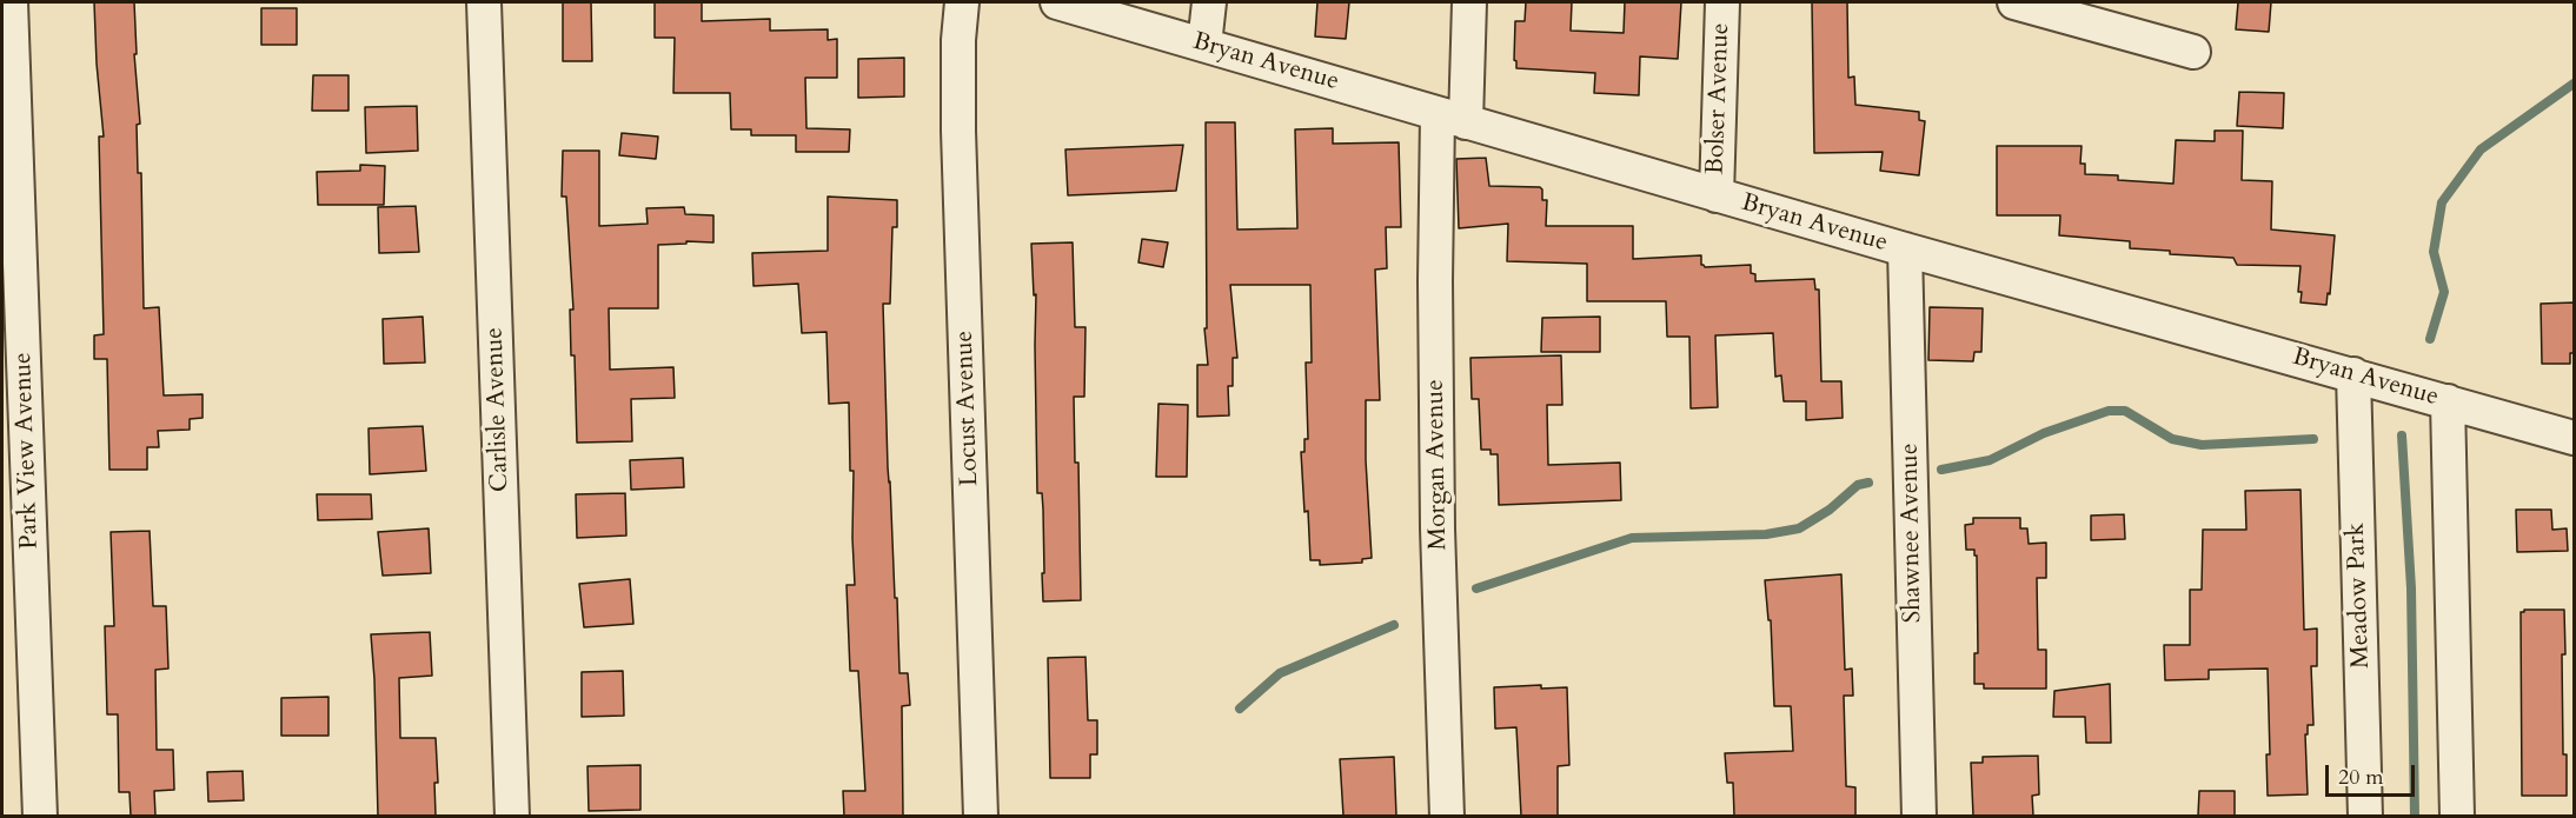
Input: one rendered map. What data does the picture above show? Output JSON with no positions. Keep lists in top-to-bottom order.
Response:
{
  "streets": {
    "street": [
      "Bryan Avenue",
      "Bolser Avenue",
      "Locust Avenue",
      "Carlisle Avenue",
      "Park View Avenue",
      "Morgan Avenue",
      "Shawnee Avenue",
      "Meadow Park"
    ]
  },
  "crossings": [
    ["Bryan Avenue", "Bolser Avenue"],
    ["Bryan Avenue", "Morgan Avenue"],
    ["Bryan Avenue", "Shawnee Avenue"],
    ["Bryan Avenue", "Meadow Park"]
  ],
  "scale_bar": "20 m"
}
